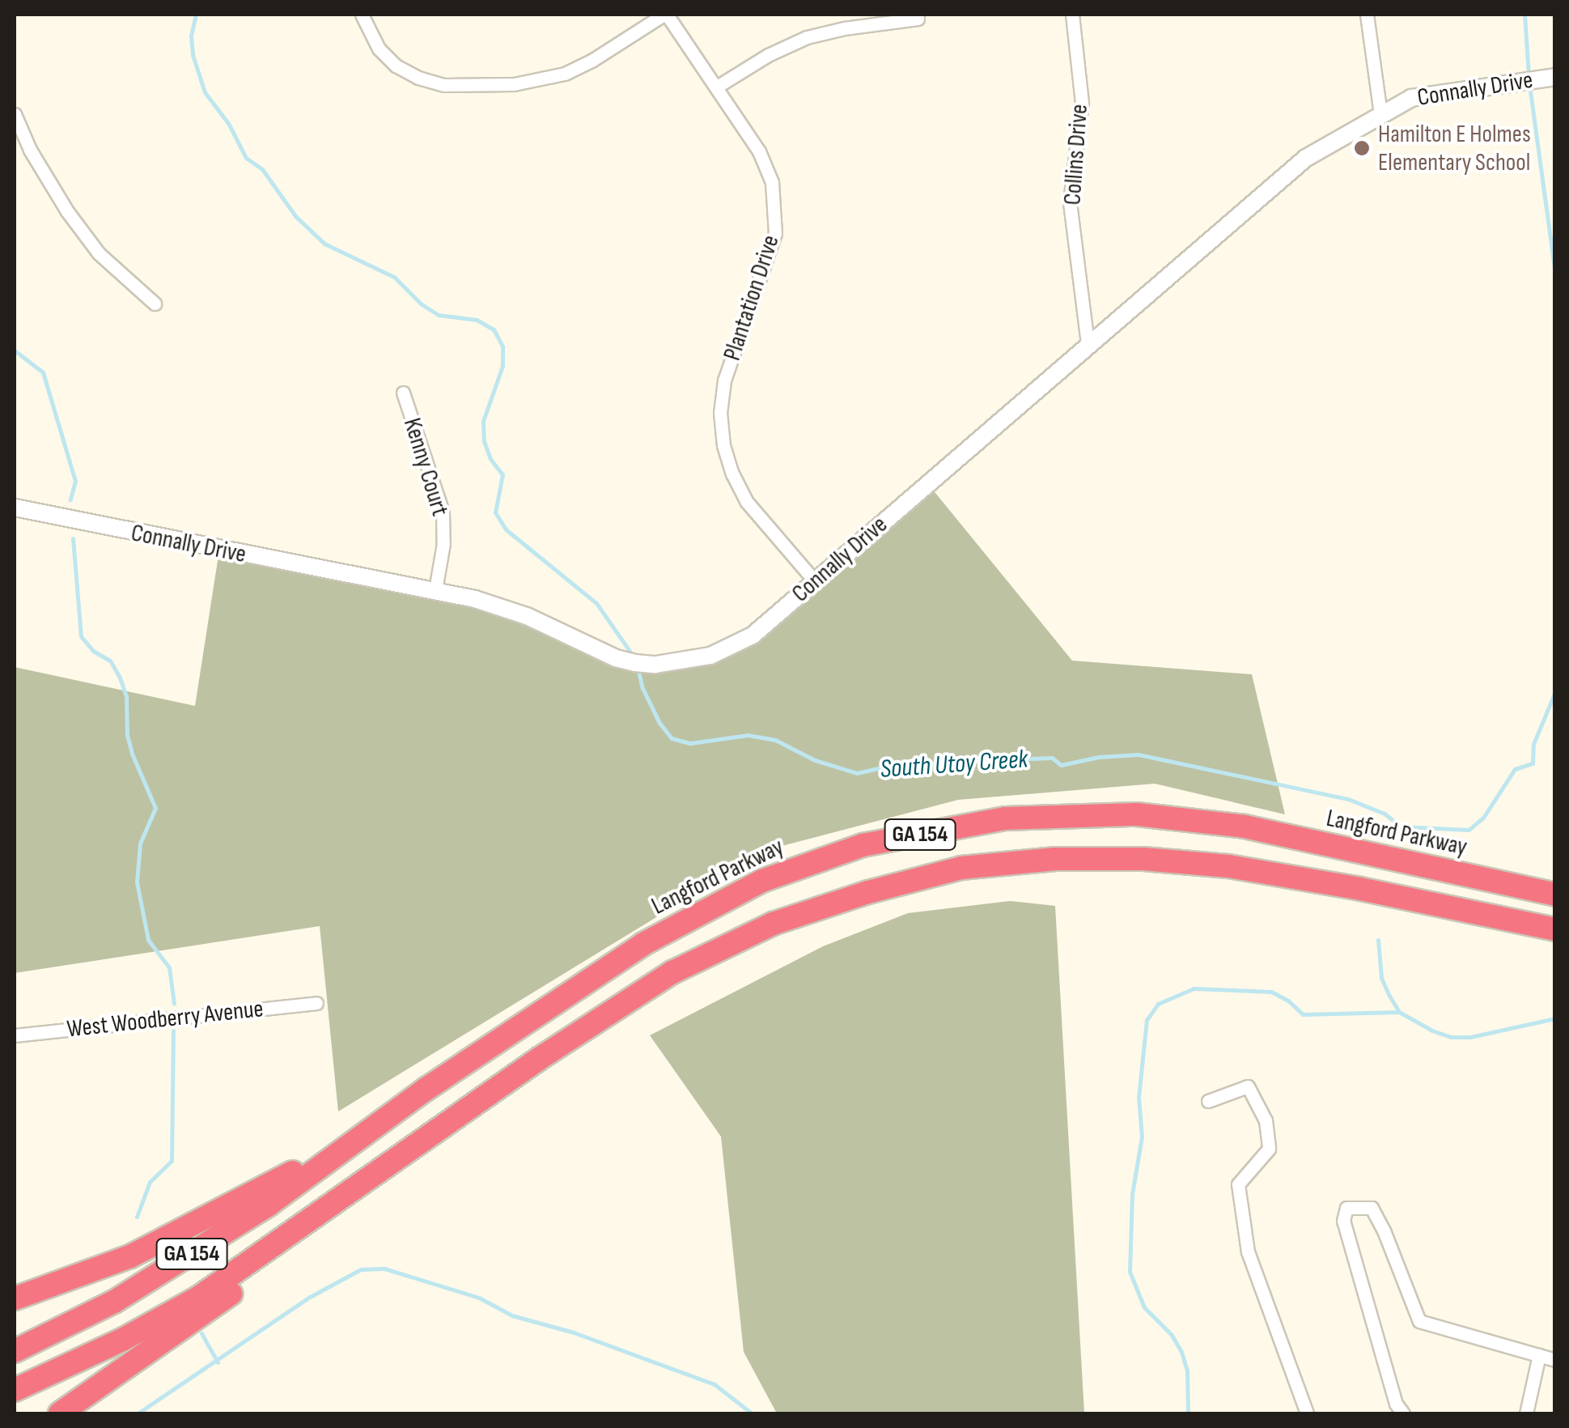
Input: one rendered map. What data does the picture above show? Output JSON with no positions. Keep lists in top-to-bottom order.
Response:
{
  "streets": {
    "highway": ["Langford Parkway", "GA 154"],
    "street": [
      "Connally Drive",
      "Collins Drive",
      "Plantation Drive",
      "Kenny Court",
      "West Woodberry Avenue"
    ]
  },
  "crossings": [
    ["Connally Drive", "Collins Drive"],
    ["Connally Drive", "Plantation Drive"],
    ["Connally Drive", "Kenny Court"]
  ],
  "water": ["South Utoy Creek"],
  "places": ["Hamilton E Holmes Elementary School"]
}
